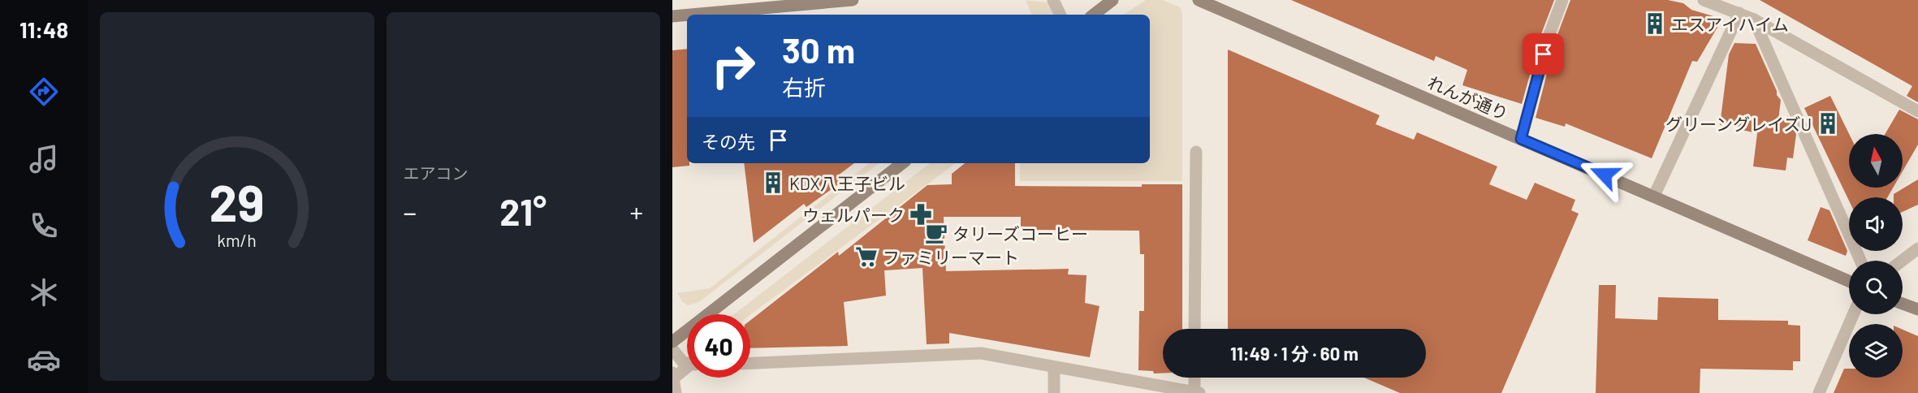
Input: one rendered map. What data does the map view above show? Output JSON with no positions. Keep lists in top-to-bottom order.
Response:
{
  "streets": {
    "street": ["れんが通り"]
  },
  "places": {
    "building": ["エスアイハイム", "グリーングレイズU", "KDX八王子ビル"],
    "pharmacy": ["ウェルパーク"],
    "cafe": ["タリーズコーヒー"],
    "supermarket": ["ファミリーマート"]
  },
  "north": "top",
  "page": {
    "tabs": "11:48",
    "tile": "エアコン",
    "turn": ["30 m", "右折"],
    "then": "その先",
    "heat": ["−", "21°", "+"],
    "limit": "40",
    "trip": "11:49 · 1 分 · 60 m",
    "gauge": ["29", "km/h"]
  }
}
